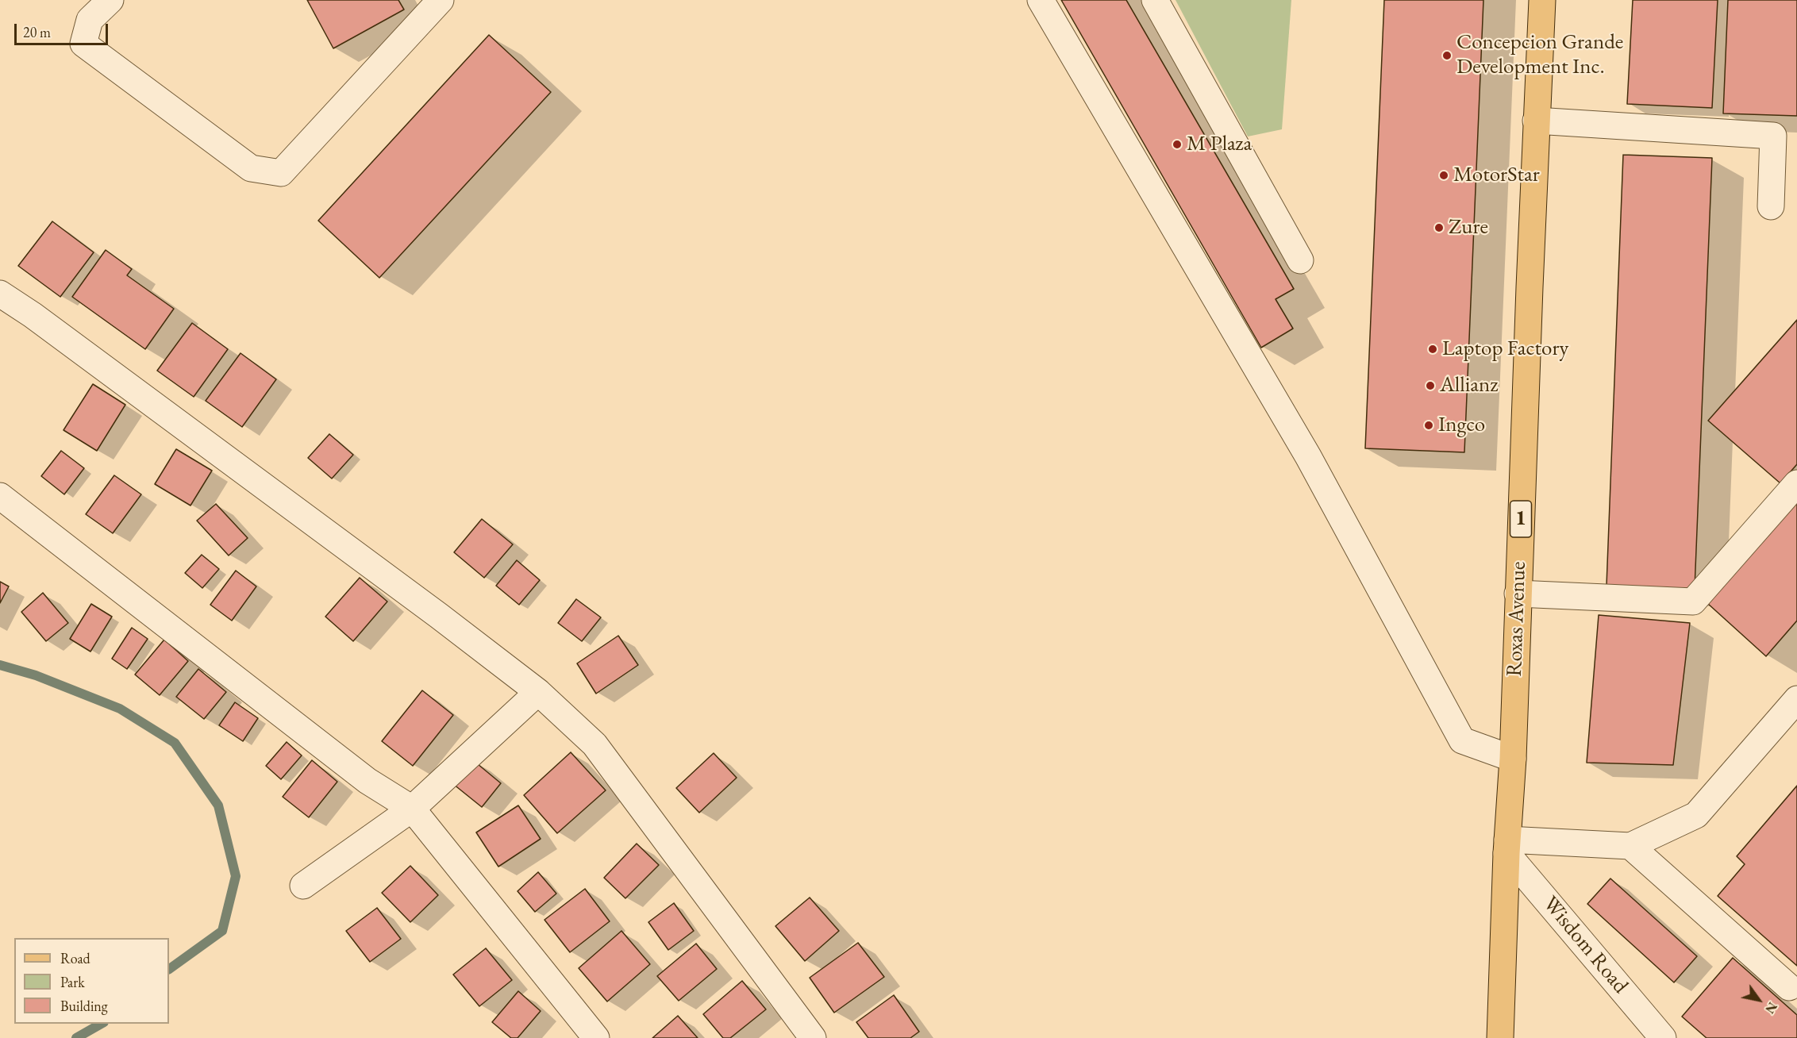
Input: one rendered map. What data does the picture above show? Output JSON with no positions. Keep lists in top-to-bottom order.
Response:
{
  "streets": {
    "main road": ["1", "Roxas Avenue"],
    "street": ["Wisdom Road"]
  },
  "crossings": [
    ["Roxas Avenue", "Wisdom Road"]
  ],
  "places": [
    "Concepcion Grande Development Inc.",
    "M Plaza",
    "MotorStar",
    "Zure",
    "Laptop Factory",
    "Allianz",
    "Ingco"
  ],
  "legend": ["Road", "Park", "Building"],
  "scale_bar": "20 m",
  "north": "bottom right"
}
